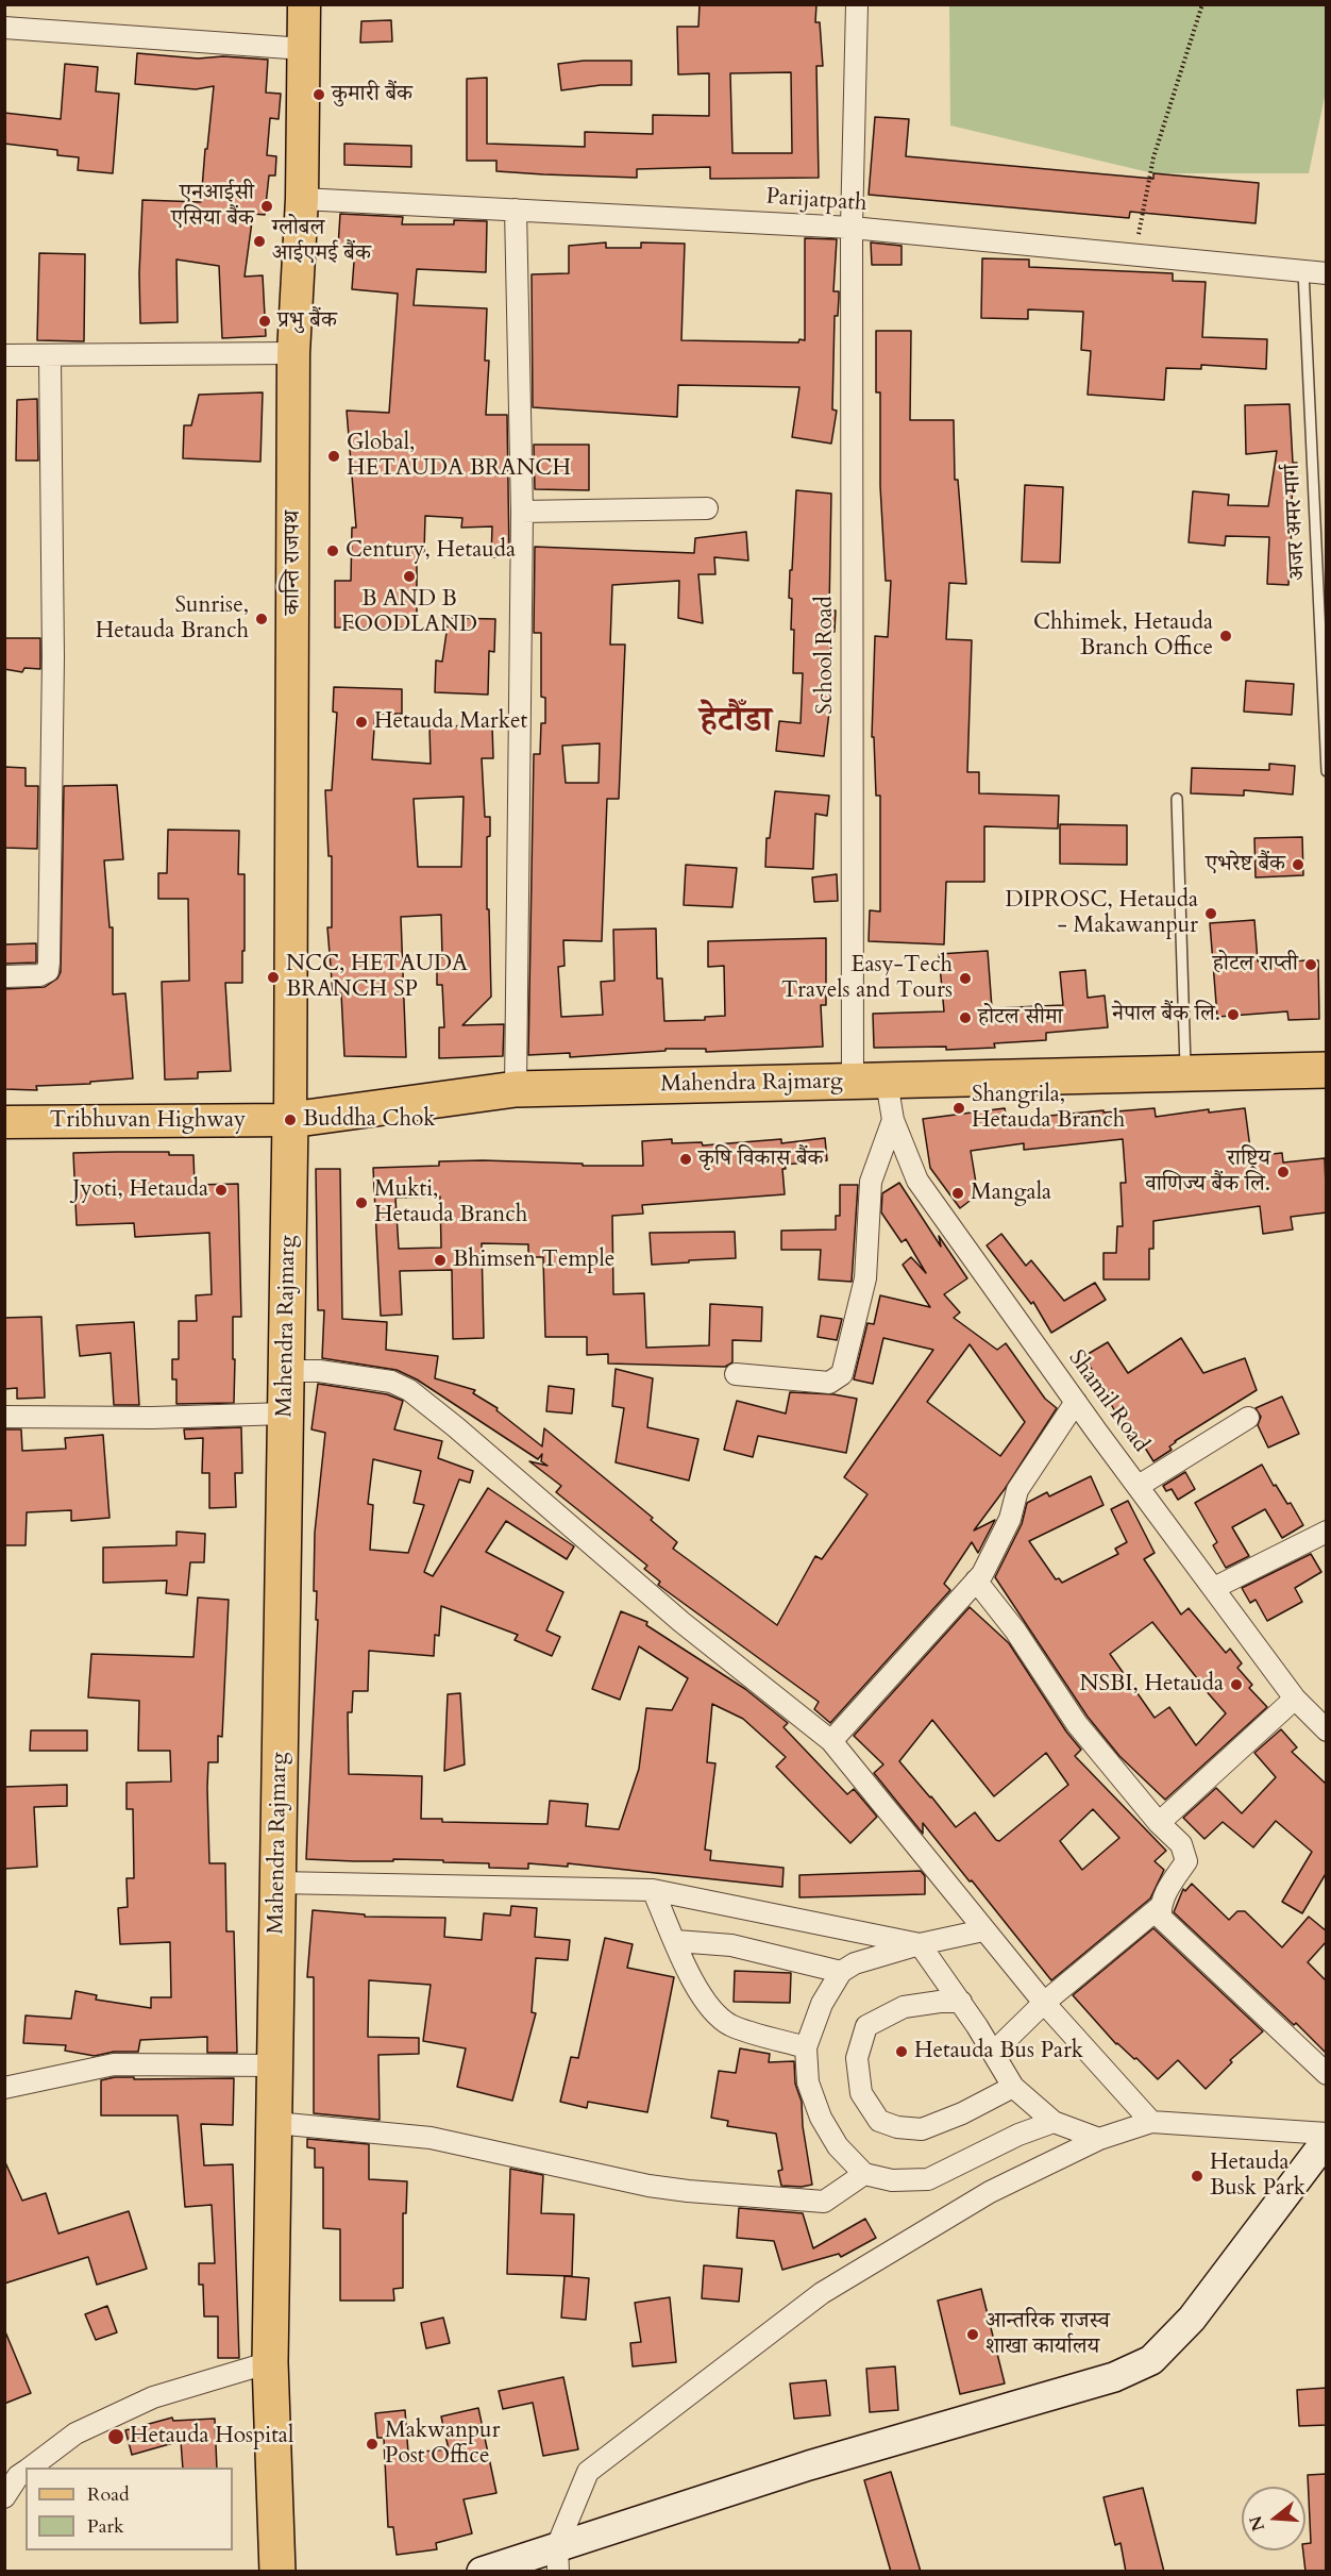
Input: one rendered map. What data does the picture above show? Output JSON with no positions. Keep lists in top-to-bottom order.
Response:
{
  "streets": {
    "highway": ["Mahendra Rajmarg"],
    "main road": ["कान्ति राजपथ", "Tribhuvan Highway"],
    "street": ["Parijatpath", "School Road", "Shamil Road"],
    "lane": ["अजर अमर मार्ग"]
  },
  "crossings": [
    ["Parijatpath", "अजर अमर मार्ग"],
    ["Parijatpath", "कान्ति राजपथ"],
    ["Parijatpath", "School Road"],
    ["कान्ति राजपथ", "Mahendra Rajmarg"],
    ["कान्ति राजपथ", "Tribhuvan Highway"],
    ["School Road", "Mahendra Rajmarg"],
    ["School Road", "Shamil Road"],
    ["Mahendra Rajmarg", "Tribhuvan Highway"],
    ["Mahendra Rajmarg", "Shamil Road"]
  ],
  "districts": ["हेटौँडा"],
  "places": [
    "कुमारी बैंक",
    "एनआईसी एसिया बैंक",
    "ग्लोबल आईएमई बैंक",
    "प्रभु बैंक",
    "Global, HETAUDA BRANCH",
    "Century, Hetauda",
    "B AND B FOODLAND",
    "Sunrise, Hetauda Branch",
    "Chhimek, Hetauda Branch Office",
    "Hetauda Market",
    "एभरेष्ट बैंक",
    "DIPROSC, Hetauda - Makawanpur",
    "होटल राप्ती",
    "NCC, HETAUDA BRANCH SP",
    "Easy-Tech Travels and Tours",
    "नेपाल बैंक लि.",
    "होटल सीमा",
    "Shangrila, Hetauda Branch",
    "Buddha Chok",
    "कृषि विकास बैंक",
    "राष्ट्रिय वाणिज्य बैंक लि.",
    "Jyoti, Hetauda",
    "Mangala",
    "Mukti, Hetauda Branch",
    "Bhimsen Temple",
    "NSBI, Hetauda",
    "Hetauda Bus Park",
    "Hetauda Busk Park",
    "आन्तरिक राजस्व शाखा कार्यालय",
    "Hetauda Hospital",
    "Makwanpur Post Office"
  ],
  "legend": ["Road", "Park"],
  "north": "left"
}
